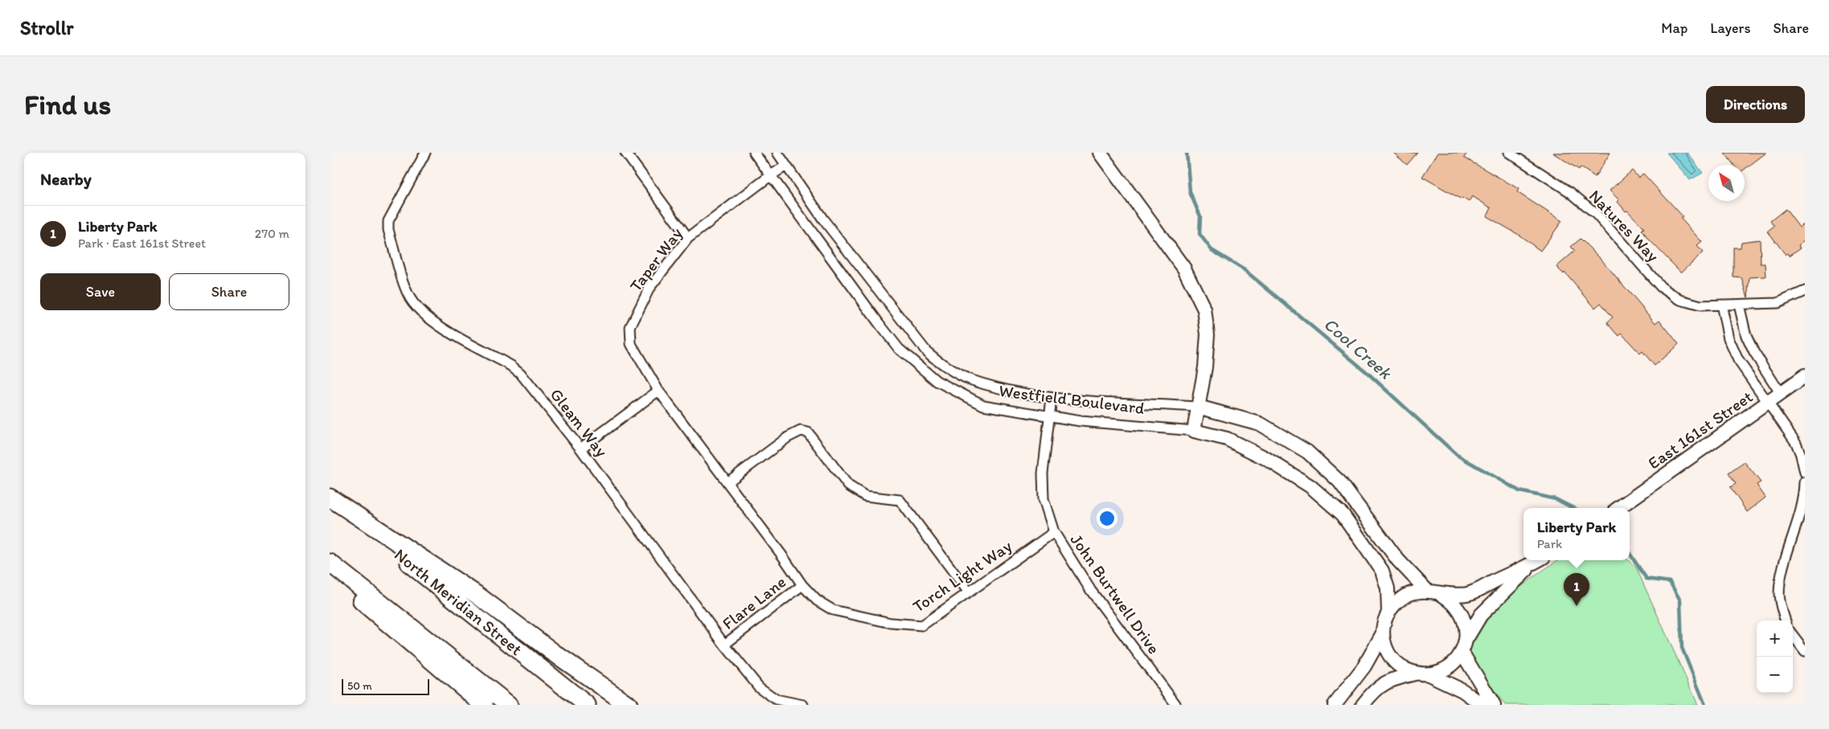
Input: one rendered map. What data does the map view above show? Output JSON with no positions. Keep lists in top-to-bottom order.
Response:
{
  "streets": {
    "highway": ["North Meridian Street"],
    "street": [
      "Natures Way",
      "Taper Way",
      "Westfield Boulevard",
      "Gleam Way",
      "East 161st Street",
      "Torch Light Way",
      "John Burtwell Drive",
      "Flare Lane"
    ]
  },
  "crossings": [
    ["Taper Way", "Westfield Boulevard"],
    ["Taper Way", "Torch Light Way"],
    ["Westfield Boulevard", "John Burtwell Drive"],
    ["Gleam Way", "Flare Lane"],
    ["Torch Light Way", "John Burtwell Drive"],
    ["Torch Light Way", "Flare Lane"]
  ],
  "water": ["Cool Creek"],
  "scale_bar": "50 m",
  "north": "top left",
  "page": {
    "header": "Strollr",
    "nav": ["Map", "Layers", "Share"],
    "buttons": [
      "Directions",
      ["Save", "Share"]
    ],
    "title": "Find us",
    "heading": "Nearby",
    "list": [
      {
        "mark": "1",
        "name": "Liberty Park",
        "note": "Park · East 161st Street",
        "value": "270 m"
      }
    ],
    "popup": ["Liberty Park", "Park"],
    "pins": "1",
    "map_buttons": ["+", "−"],
    "scale": "50 m"
  }
}
